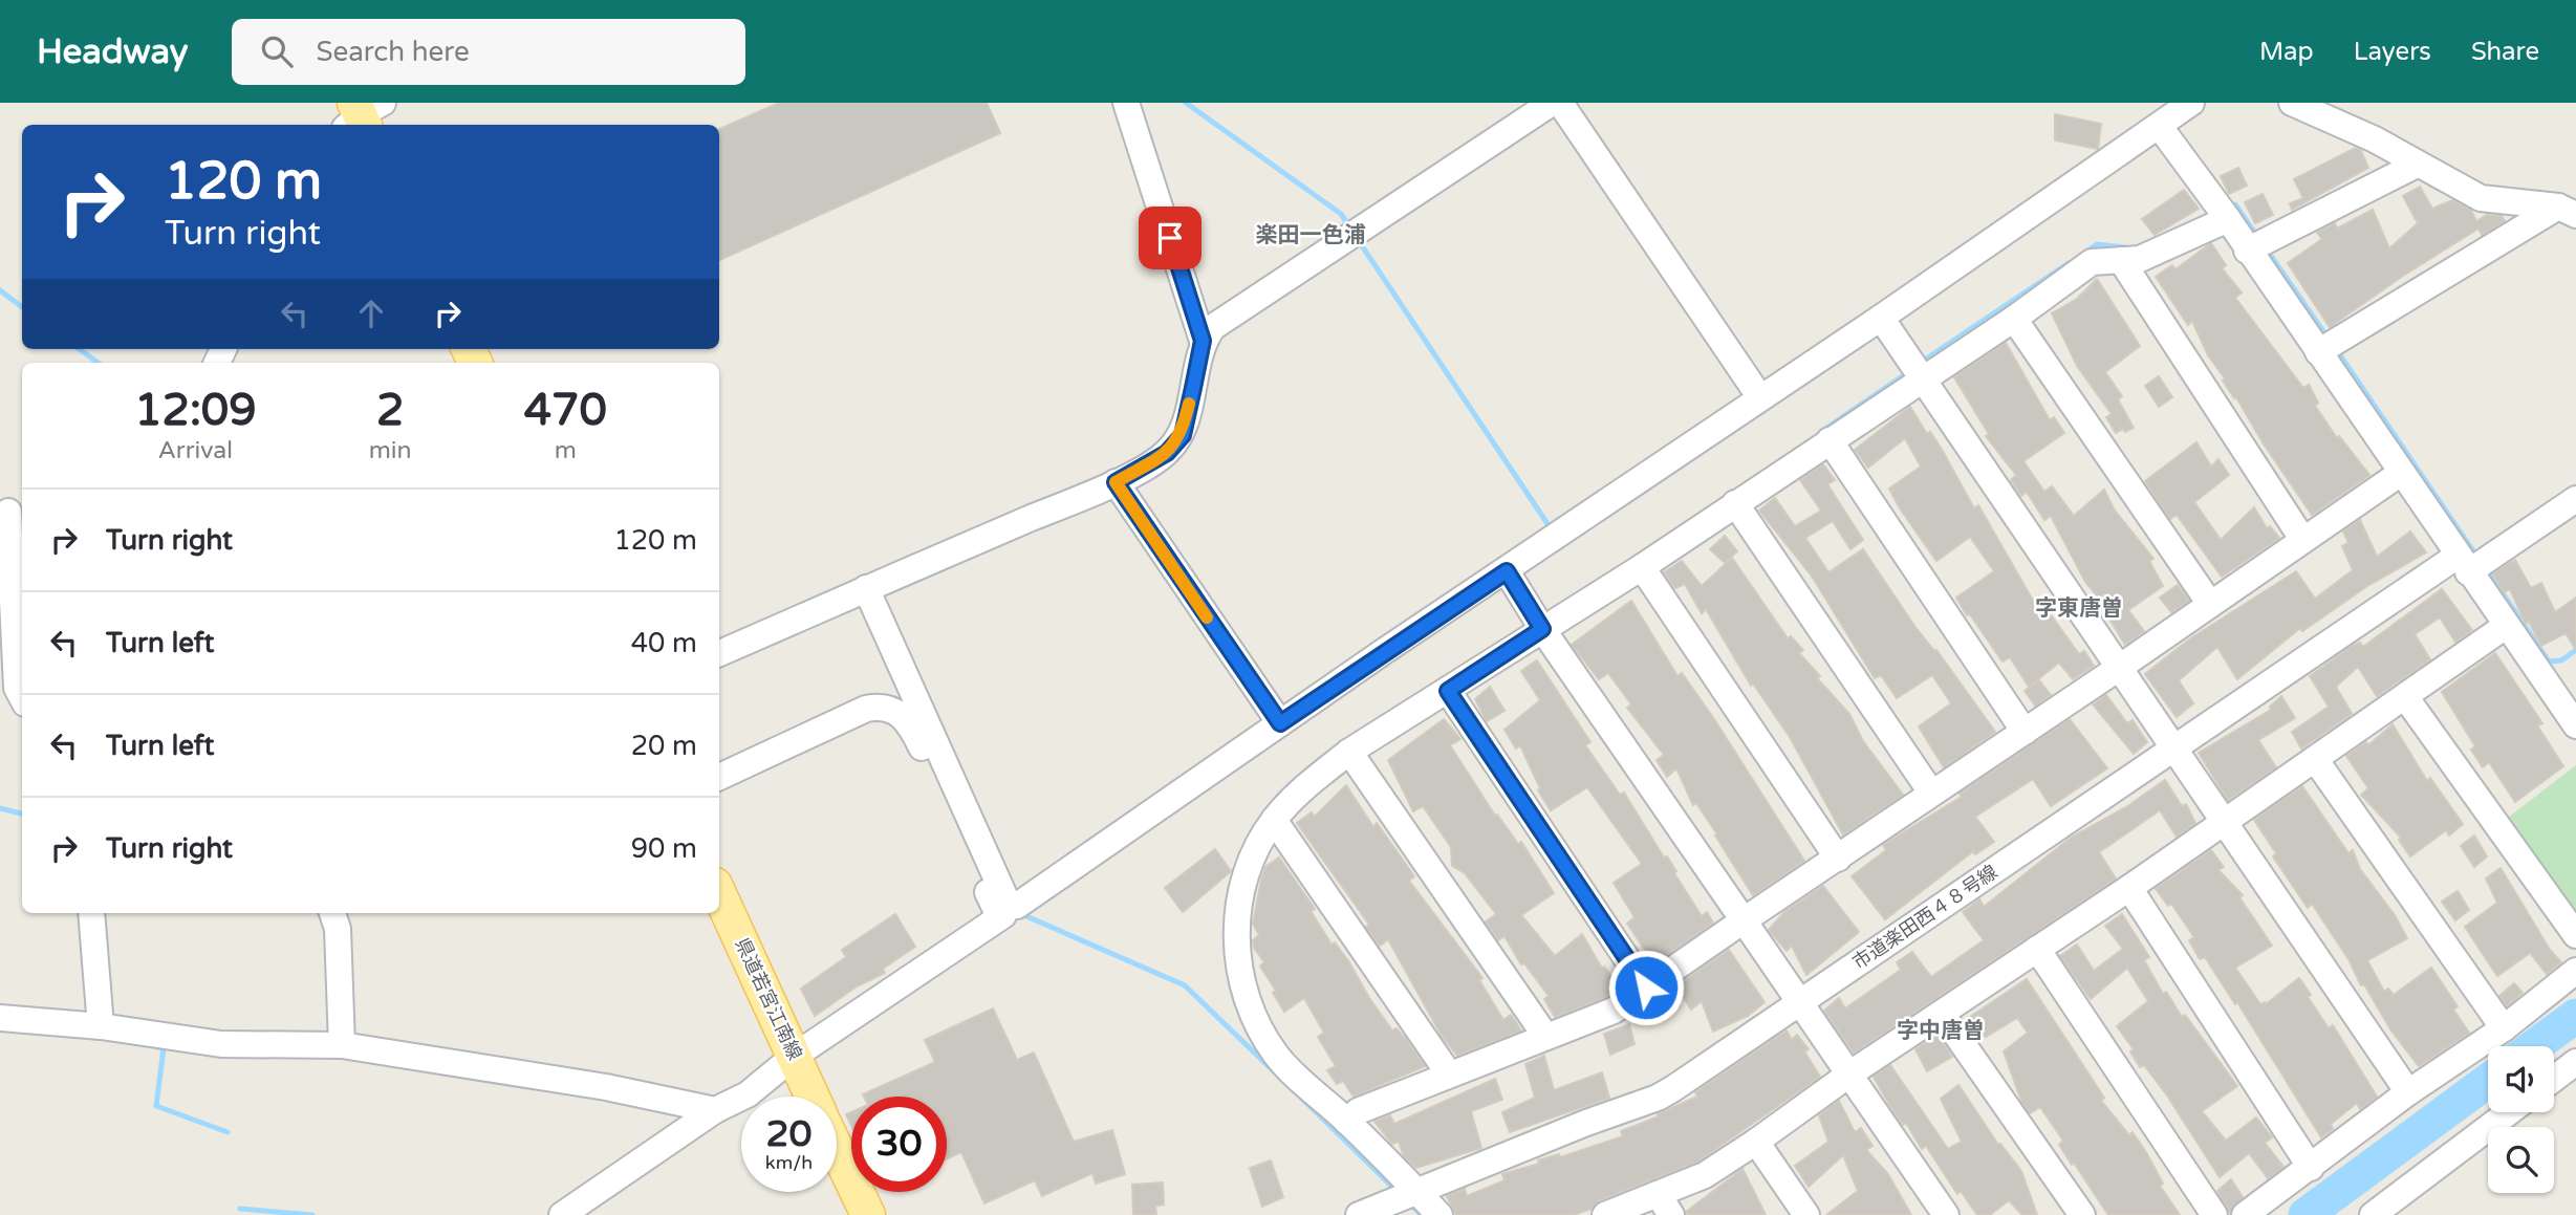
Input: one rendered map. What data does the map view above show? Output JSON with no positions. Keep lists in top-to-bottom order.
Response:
{
  "streets": {
    "main road": ["県道若宮江南線"],
    "street": ["市道楽田西４８号線"]
  },
  "districts": ["楽田一色浦", "字東唐曽", "字中唐曽"],
  "page": {
    "header": "Headway",
    "search": "Search here",
    "nav": ["Map", "Layers", "Share"],
    "turn": ["120 m", "Turn right"],
    "eta": [
      "12:09",
      "Arrival",
      "2",
      "min",
      "470",
      "m"
    ],
    "list": [
      {
        "name": "Turn right",
        "value": "120 m"
      },
      {
        "name": "Turn left",
        "value": "40 m"
      },
      {
        "name": "Turn left",
        "value": "20 m"
      },
      {
        "name": "Turn right",
        "value": "90 m"
      }
    ],
    "speed": "20 km/h",
    "limit": "30"
  }
}
